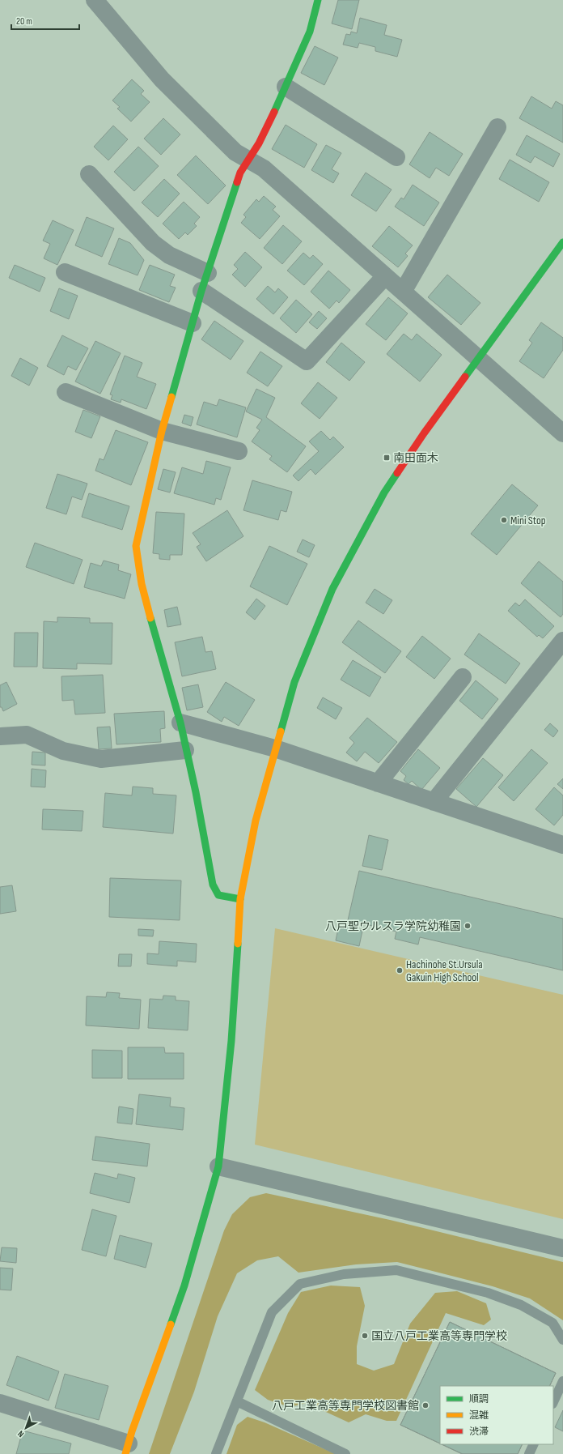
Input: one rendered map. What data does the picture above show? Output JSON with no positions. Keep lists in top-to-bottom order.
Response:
{
  "places": {
    "transit": ["南田面木"],
    "other": [
      "Mini Stop",
      "八戸聖ウルスラ学院幼稚園",
      "Hachinohe St.Ursula Gakuin High School",
      "国立八戸工業高等専門学校",
      "八戸工業高等専門学校図書館"
    ]
  },
  "legend": ["順調", "混雑", "渋滞"],
  "scale_bar": "20 m",
  "north": "bottom left"
}
